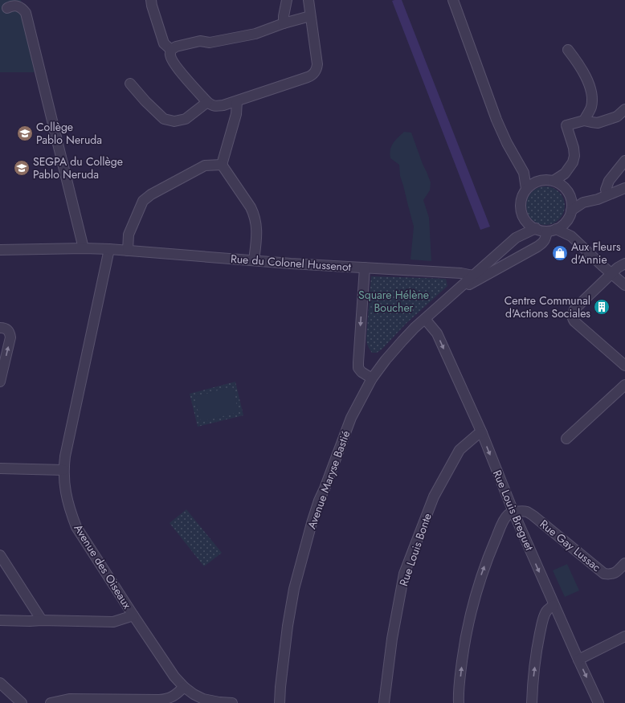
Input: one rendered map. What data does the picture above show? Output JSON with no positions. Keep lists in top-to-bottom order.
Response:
{
  "streets": {
    "street": [
      "Rue du Colonel Hussenot",
      "Avenue Maryse Bastié",
      "Rue Louis Breguet",
      "Rue Gay Lussac",
      "Rue Louis Bonte",
      "Avenue des Oiseaux"
    ]
  },
  "crossings": [
    ["Rue du Colonel Hussenot", "Avenue Maryse Bastié"],
    ["Rue du Colonel Hussenot", "Avenue des Oiseaux"],
    ["Avenue Maryse Bastié", "Rue Louis Breguet"],
    ["Rue Louis Breguet", "Rue Gay Lussac"],
    ["Rue Louis Breguet", "Rue Louis Bonte"]
  ],
  "one_way": ["Rue Louis Breguet"],
  "parks": ["Square Hélène Boucher"],
  "places": {
    "school or university": ["Collège Pablo Neruda", "SEGPA du Collège Pablo Neruda"],
    "shop": ["Aux Fleurs d'Annie"],
    "building": ["Centre Communal d'Actions Sociales"]
  }
}
